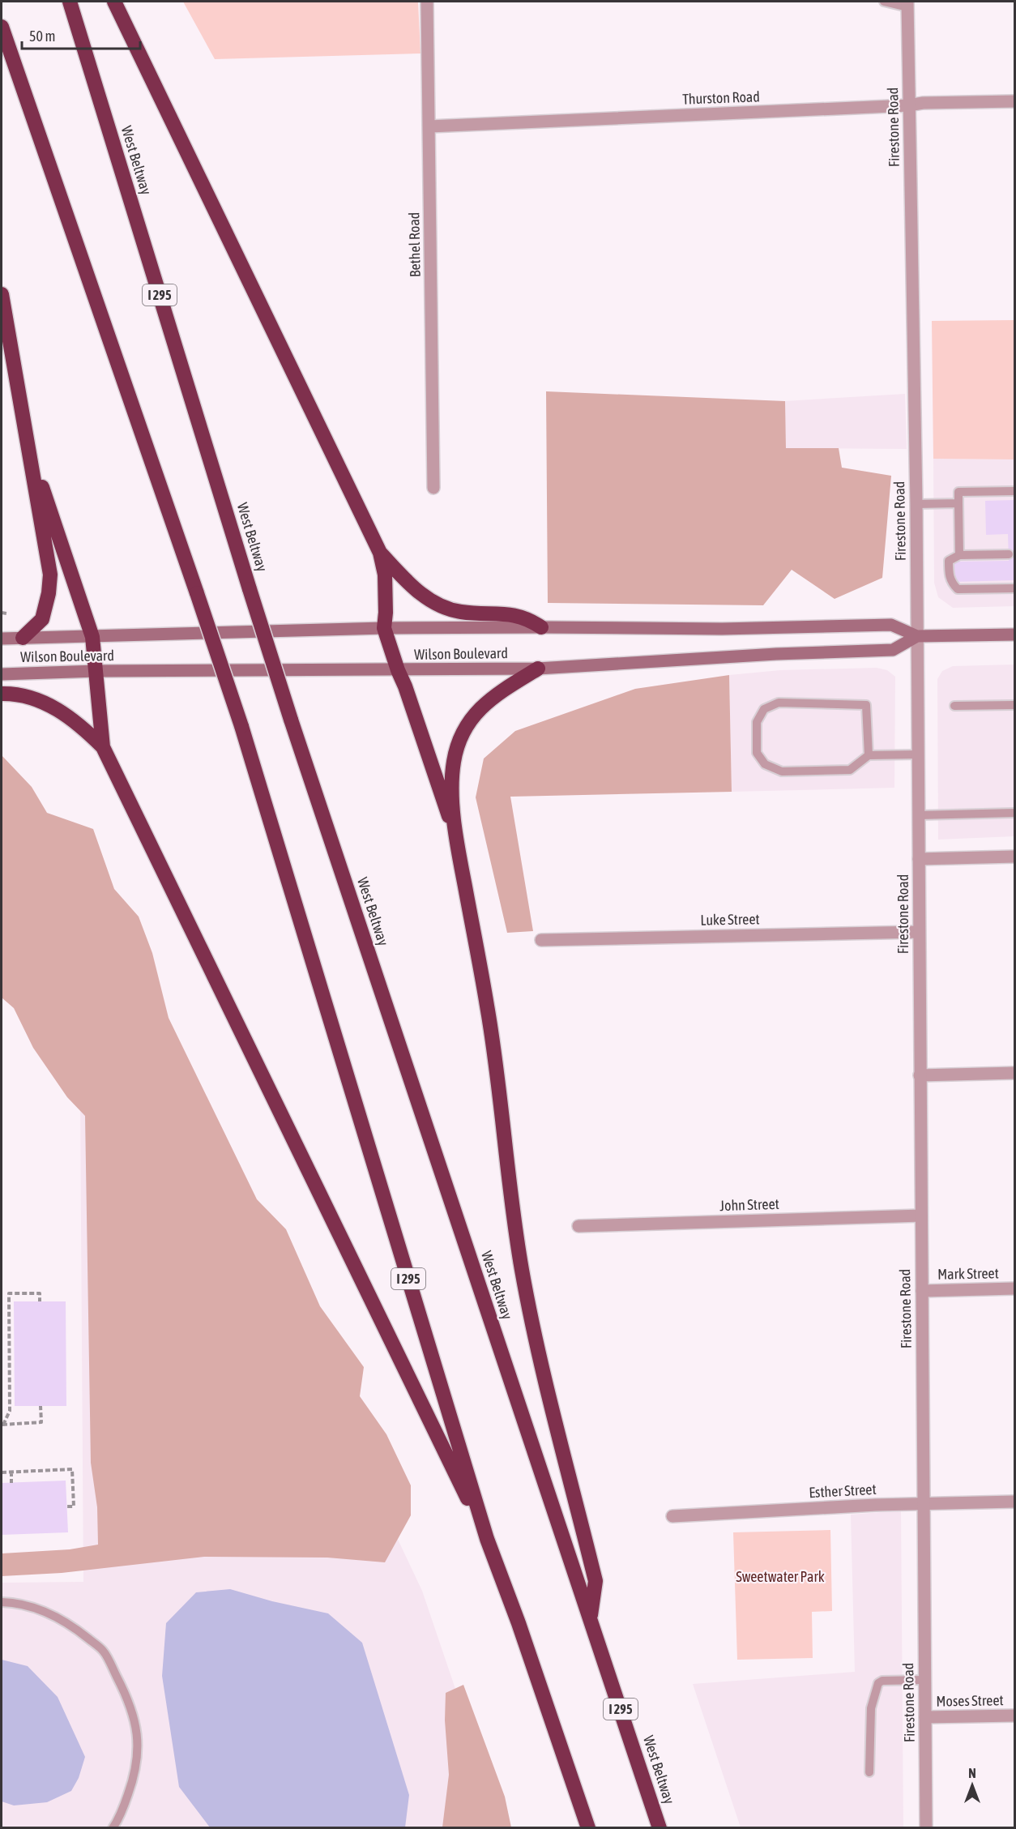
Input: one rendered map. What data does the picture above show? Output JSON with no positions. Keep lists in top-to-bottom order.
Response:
{
  "streets": {
    "highway": ["West Beltway", "I 295"],
    "main road": ["Wilson Boulevard"],
    "street": [
      "Thurston Road",
      "Firestone Road",
      "Bethel Road",
      "Luke Street",
      "John Street",
      "Mark Street",
      "Esther Street",
      "Moses Street"
    ]
  },
  "crossings": [
    ["Thurston Road", "Firestone Road"],
    ["Thurston Road", "Bethel Road"],
    ["Firestone Road", "Wilson Boulevard"],
    ["Firestone Road", "Luke Street"],
    ["Firestone Road", "John Street"],
    ["Firestone Road", "Mark Street"],
    ["Firestone Road", "Esther Street"],
    ["Firestone Road", "Moses Street"]
  ],
  "parks": ["Sweetwater Park"],
  "scale_bar": "50 m",
  "north": "top"
}
